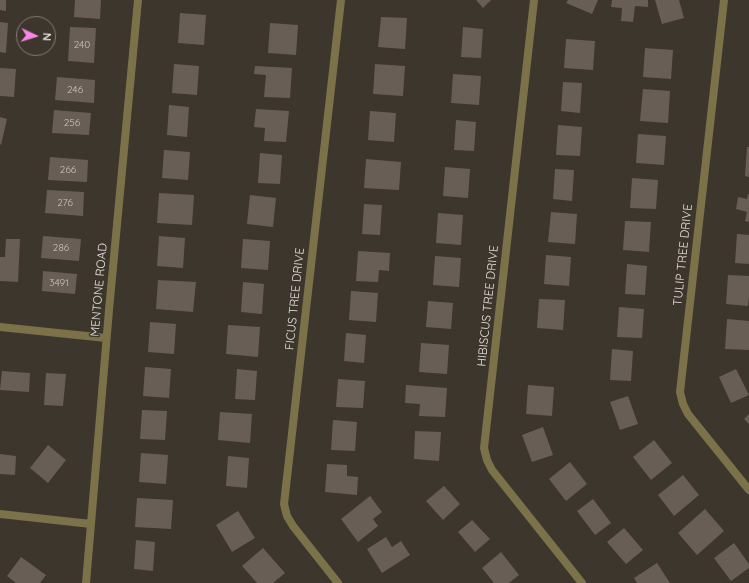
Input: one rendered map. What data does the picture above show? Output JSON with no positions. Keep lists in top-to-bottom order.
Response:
{
  "streets": {
    "street": [
      "TULIP TREE DRIVE",
      "MENTONE ROAD",
      "FICUS TREE DRIVE",
      "HIBISCUS TREE DRIVE"
    ]
  },
  "house_numbers": [
    "240",
    "246",
    "256",
    "266",
    "276",
    "286",
    "3491"
  ],
  "north": "right"
}
